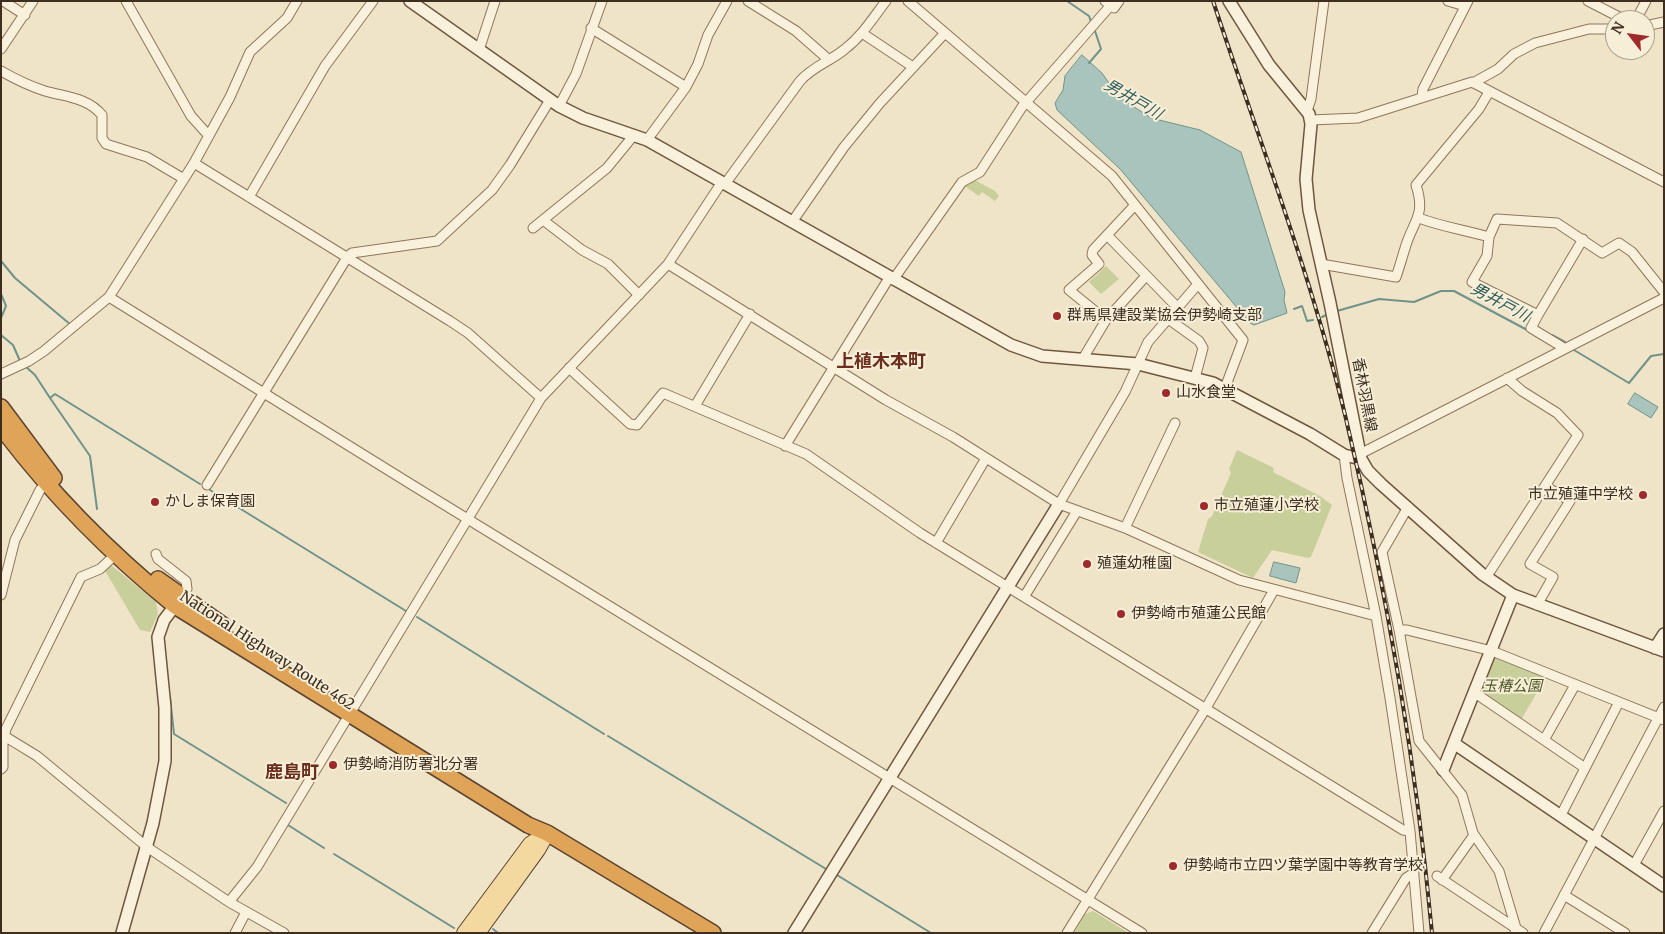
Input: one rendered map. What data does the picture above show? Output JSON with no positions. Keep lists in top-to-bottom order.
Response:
{
  "streets": {
    "highway": ["National Highway Route 462"],
    "street": ["香林羽黒線"]
  },
  "districts": ["上植木本町", "鹿島町"],
  "water": ["男井戸川"],
  "parks": ["玉椿公園"],
  "places": [
    "群馬県建設業協会伊勢崎支部",
    "山水食堂",
    "市立殖蓮中学校",
    "かしま保育園",
    "市立殖蓮小学校",
    "殖蓮幼稚園",
    "伊勢崎市殖蓮公民館",
    "伊勢崎消防署北分署",
    "伊勢崎市立四ツ葉学園中等教育学校"
  ],
  "north": "top left"
}
